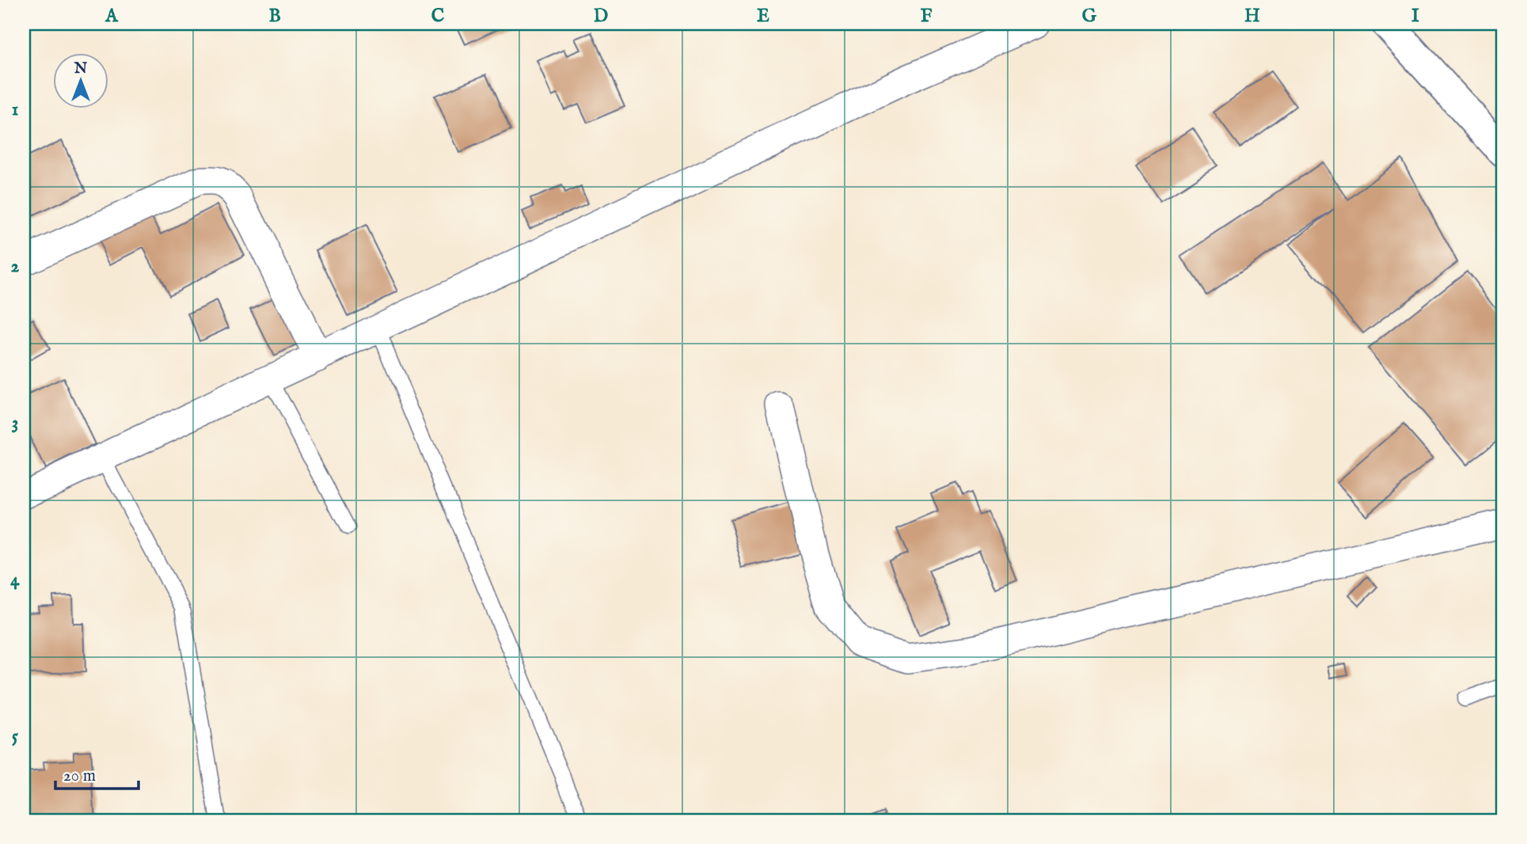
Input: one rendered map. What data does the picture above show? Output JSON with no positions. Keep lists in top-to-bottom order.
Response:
{
  "scale_bar": "20 m",
  "north": "top",
  "grid": {
    "columns": [
      "A",
      "B",
      "C",
      "D",
      "E",
      "F",
      "G",
      "H",
      "I"
    ],
    "rows": [
      "1",
      "2",
      "3",
      "4",
      "5"
    ]
  }
}
